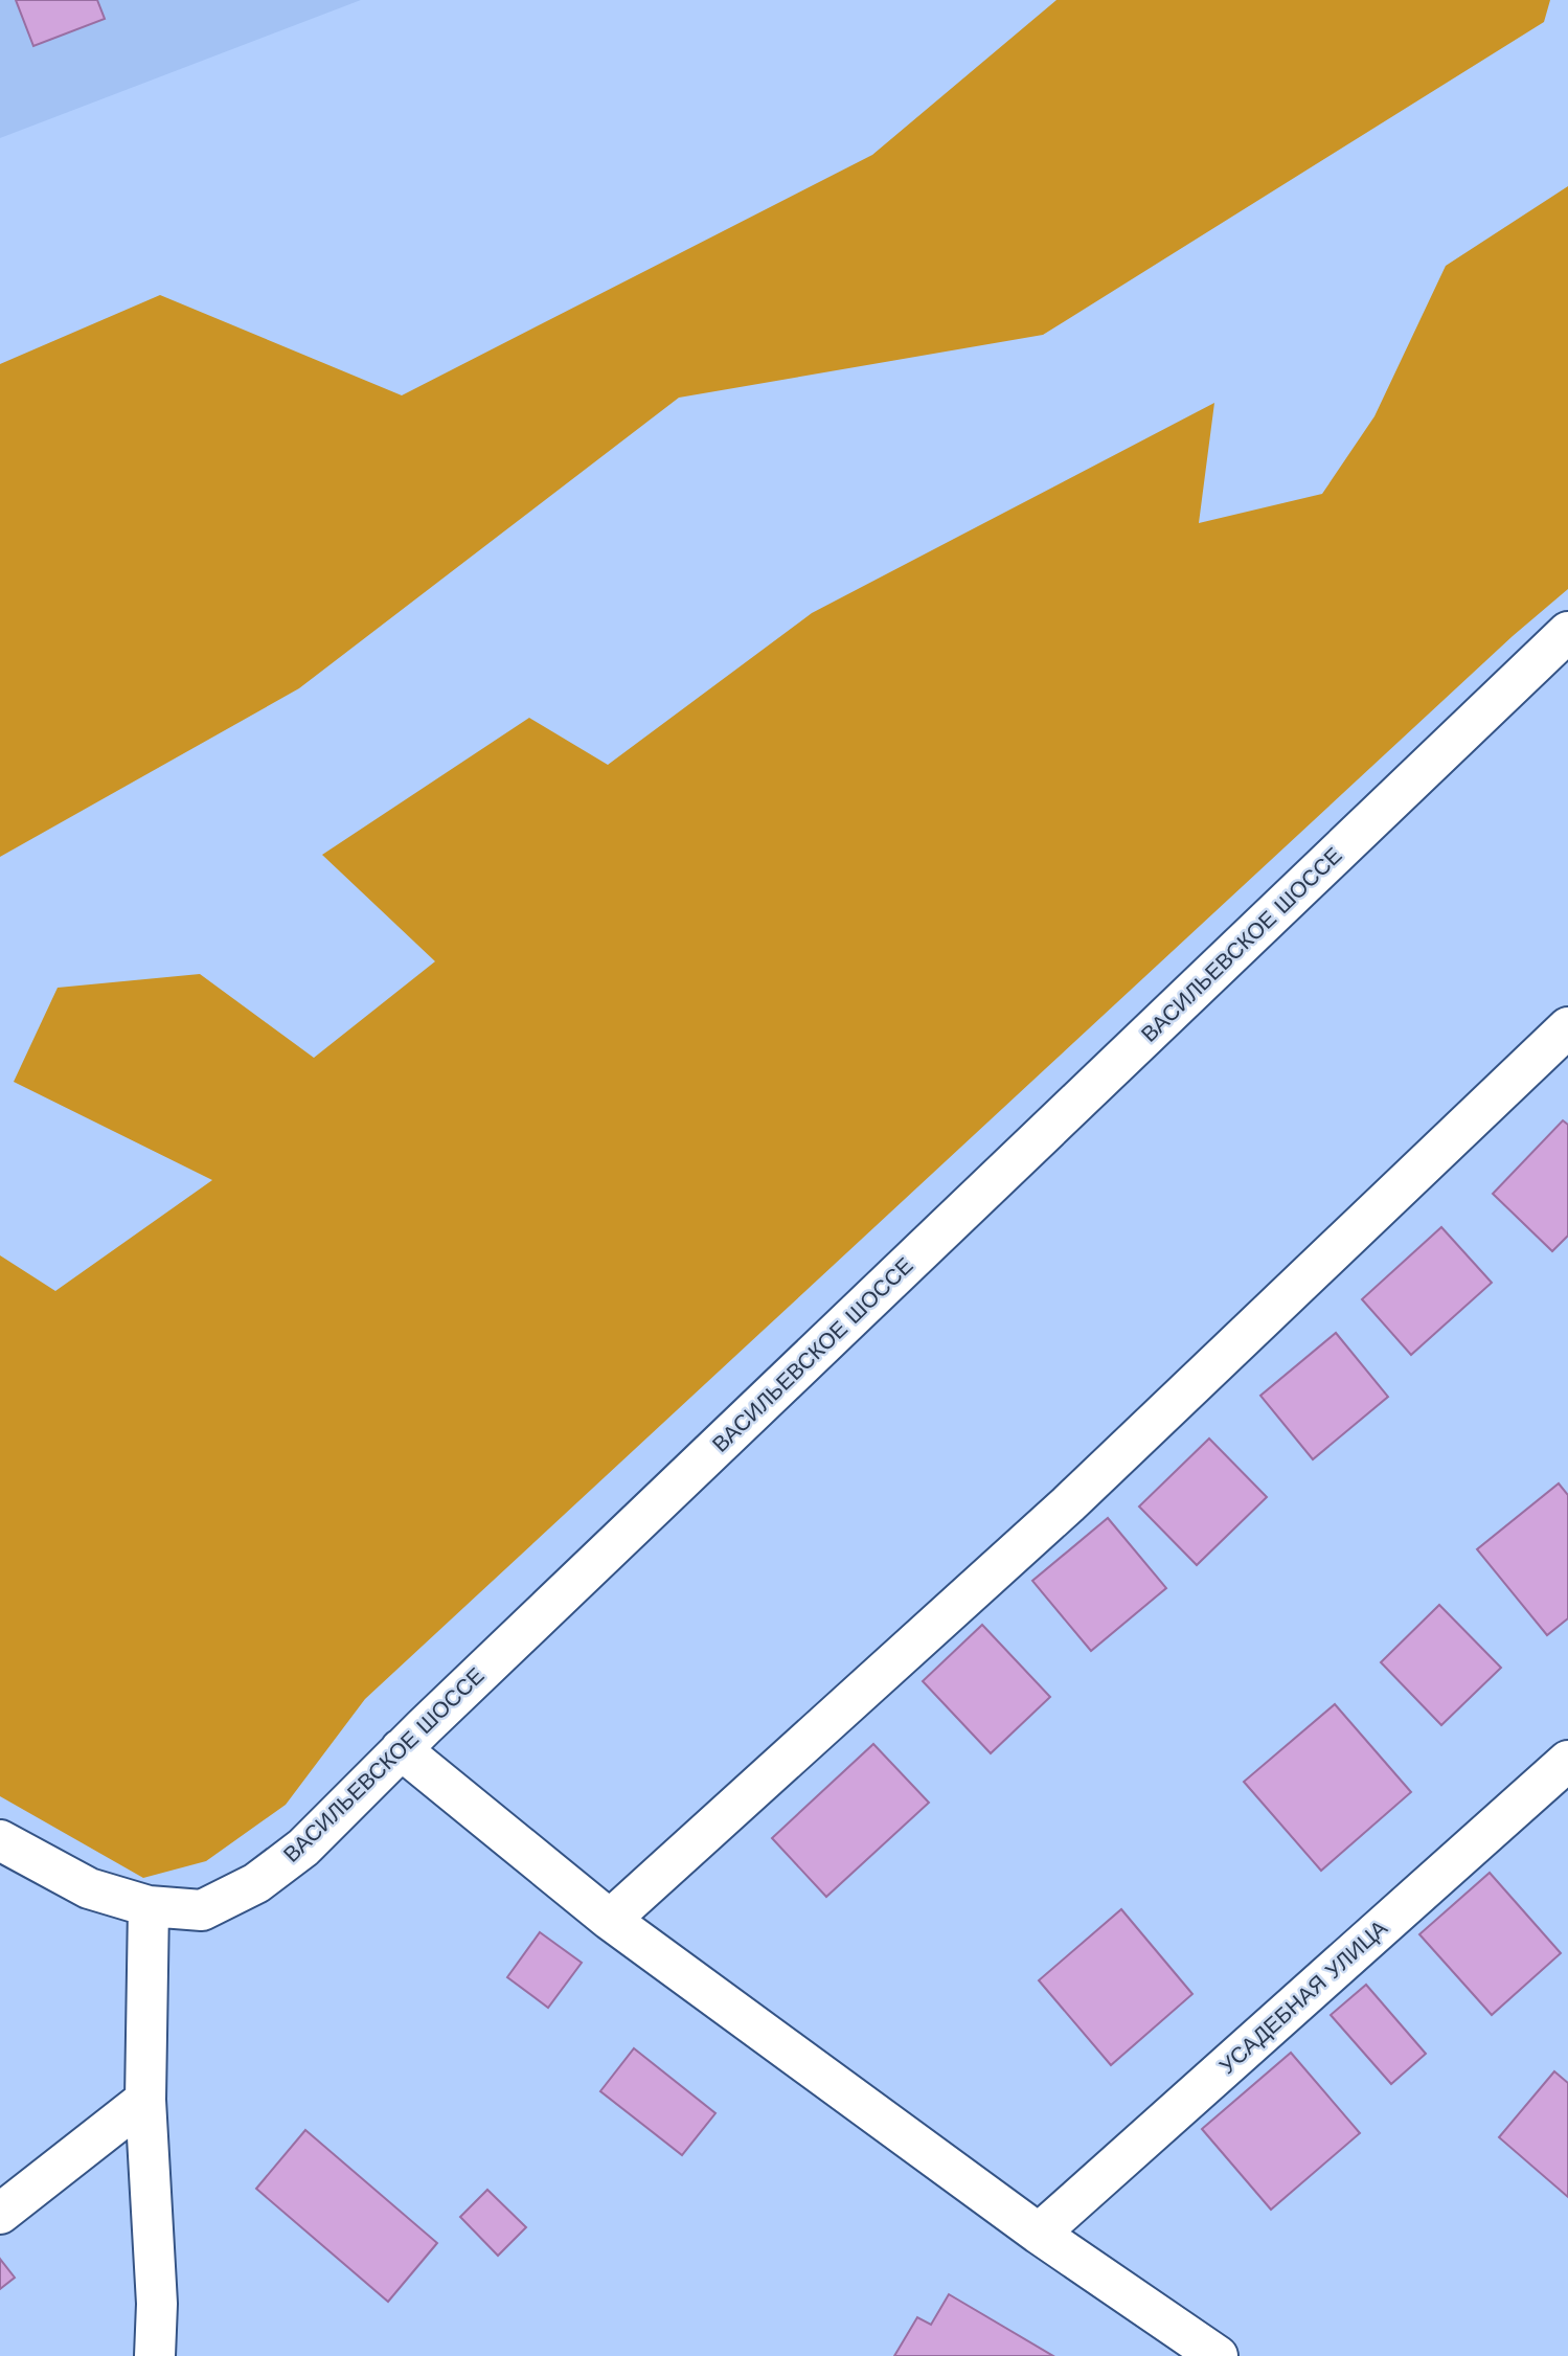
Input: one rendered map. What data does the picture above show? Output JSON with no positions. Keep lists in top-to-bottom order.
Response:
{
  "streets": {
    "street": ["ВАСИЛЬЕВСКОЕ ШОССЕ", "УСАДЕБНАЯ УЛИЦА"]
  }
}
